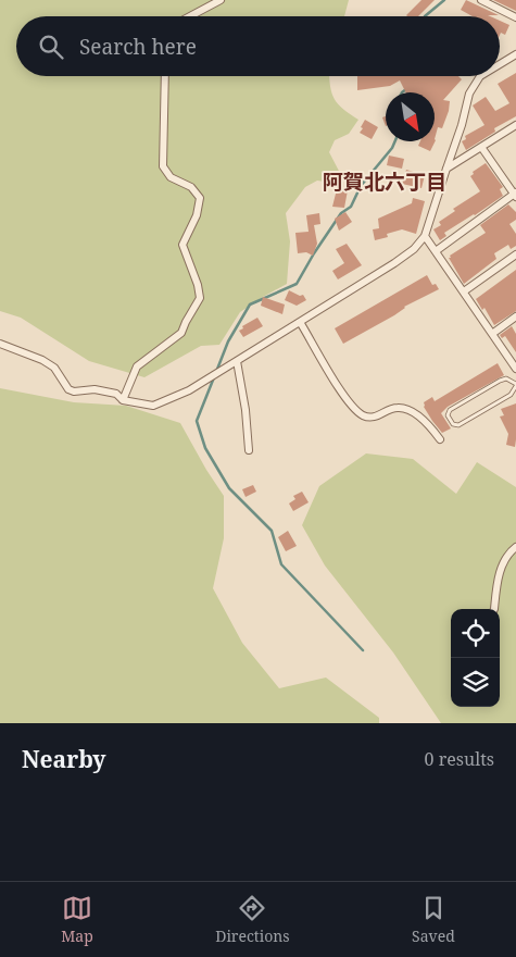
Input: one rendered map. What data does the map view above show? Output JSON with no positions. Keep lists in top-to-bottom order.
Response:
{
  "districts": ["阿賀北六丁目"],
  "north": "bottom right",
  "page": {
    "search": "Search here",
    "heading": ["Nearby", "0 results"],
    "nav": ["Map", "Directions", "Saved"]
  }
}
